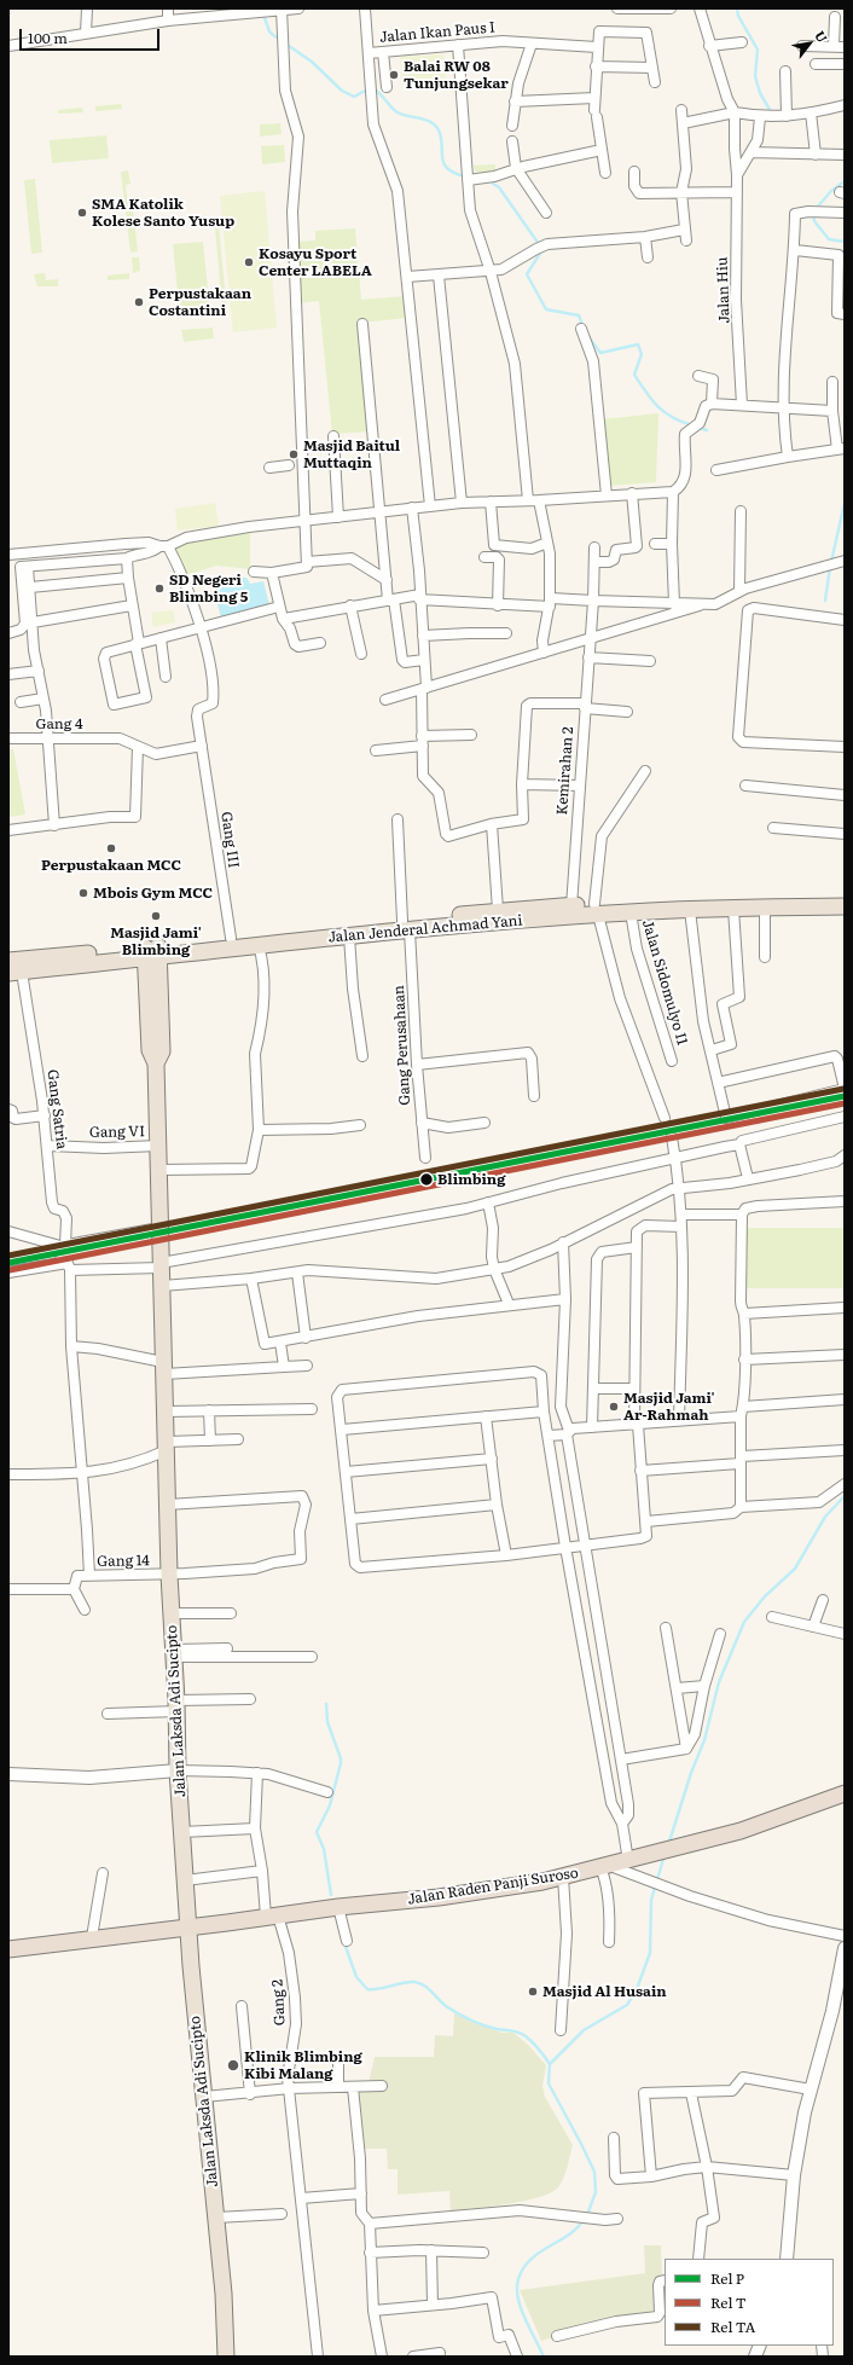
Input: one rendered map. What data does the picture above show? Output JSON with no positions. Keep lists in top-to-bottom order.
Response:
{
  "streets": {
    "highway": ["Jalan Raden Panji Suroso"],
    "main road": ["Jalan Jenderal Achmad Yani", "Jalan Laksda Adi Sucipto"],
    "street": [
      "Jalan Ikan Paus I",
      "Jalan Hiu",
      "Gang 4",
      "Kemirahan 2",
      "Gang III",
      "Jalan Sidomulyo I1",
      "Gang Perusahaan",
      "Gang Satria",
      "Gang VI",
      "Gang 14",
      "Gang 2"
    ]
  },
  "crossings": [
    ["Gang 4", "Gang III"],
    ["Kemirahan 2", "Jalan Jenderal Achmad Yani"],
    ["Gang III", "Jalan Jenderal Achmad Yani"],
    ["Jalan Jenderal Achmad Yani", "Jalan Sidomulyo I1"],
    ["Jalan Jenderal Achmad Yani", "Gang Perusahaan"],
    ["Jalan Jenderal Achmad Yani", "Gang Satria"],
    ["Jalan Jenderal Achmad Yani", "Jalan Laksda Adi Sucipto"],
    ["Gang Satria", "Gang VI"],
    ["Gang VI", "Jalan Laksda Adi Sucipto"],
    ["Gang 14", "Jalan Laksda Adi Sucipto"],
    ["Jalan Laksda Adi Sucipto", "Jalan Raden Panji Suroso"],
    ["Jalan Raden Panji Suroso", "Gang 2"]
  ],
  "places": [
    "Balai RW 08 Tunjungsekar",
    "SMA Katolik Kolese Santo Yusup",
    "Kosayu Sport Center LABELA",
    "Perpustakaan Costantini",
    "Masjid Baitul Muttaqin",
    "SD Negeri Blimbing 5",
    "Perpustakaan MCC",
    "Mbois Gym MCC",
    "Masjid Jami' Blimbing",
    "Blimbing",
    "Masjid Jami' Ar-Rahmah",
    "Masjid Al Husain",
    "Klinik Blimbing Kibi Malang"
  ],
  "lines": ["rail line TA", "rail line P", "rail line T"],
  "legend": ["Rel P", "Rel T", "Rel TA"],
  "scale_bar": "100 m",
  "north": "top right"
}
